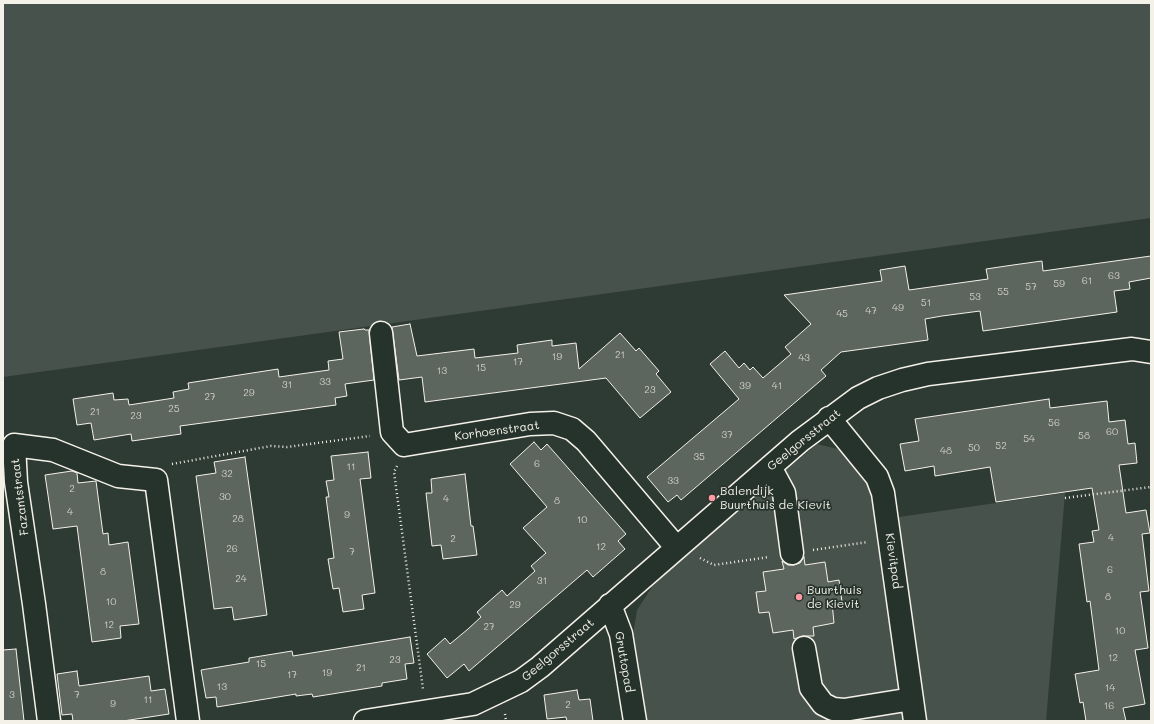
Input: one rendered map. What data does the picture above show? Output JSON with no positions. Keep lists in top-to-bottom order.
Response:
{
  "streets": {
    "street": [
      "Korhoenstraat",
      "Geelgorsstraat",
      "Fazantstraat",
      "Kievitpad",
      "Gruttopad"
    ]
  },
  "crossings": [
    ["Korhoenstraat", "Geelgorsstraat"],
    ["Geelgorsstraat", "Kievitpad"],
    ["Geelgorsstraat", "Gruttopad"]
  ],
  "places": ["Balendijk Buurthuis de Kievit", "Buurthuis de Kievit"],
  "house_numbers": [
    "63",
    "61",
    "59",
    "57",
    "55",
    "53",
    "51",
    "49",
    "47",
    "45",
    "21",
    "19",
    "43",
    "17",
    "15",
    "13",
    "33",
    "31",
    "39",
    "41",
    "23",
    "29",
    "27",
    "25",
    "21",
    "23",
    "56",
    "60",
    "37",
    "58",
    "54",
    "52",
    "50",
    "48",
    "35",
    "6",
    "11",
    "32",
    "33",
    "2",
    "30",
    "4",
    "8",
    "4",
    "9",
    "28",
    "10",
    "4",
    "2",
    "12",
    "26",
    "7",
    "6",
    "8",
    "24",
    "31",
    "8",
    "10",
    "29",
    "12",
    "27",
    "10",
    "12",
    "23",
    "15",
    "21",
    "19",
    "17",
    "13",
    "14",
    "3",
    "7",
    "11",
    "9",
    "2",
    "16"
  ]
}
